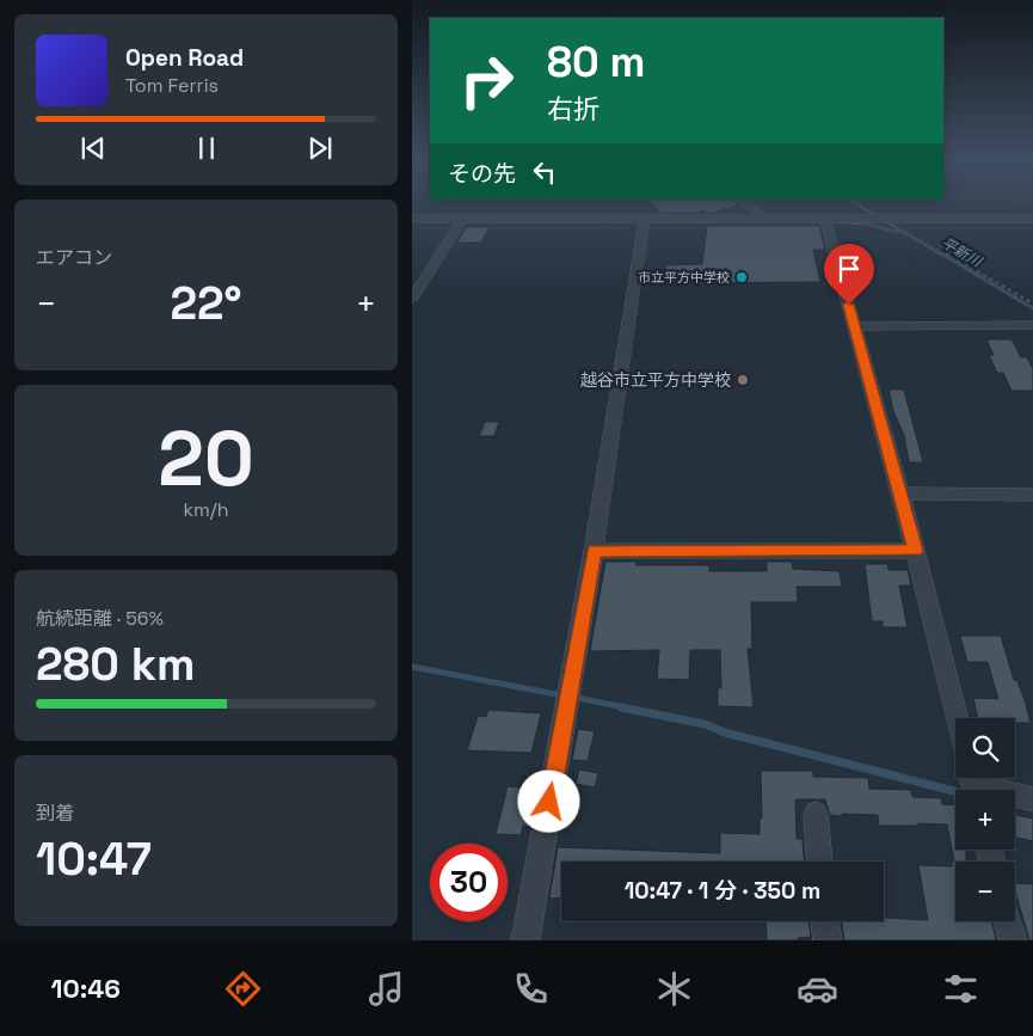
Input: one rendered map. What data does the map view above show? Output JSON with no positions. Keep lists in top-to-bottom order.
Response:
{
  "water": ["平新川"],
  "places": ["市立平方中学校", "越谷市立平方中学校"],
  "page": {
    "turn": ["80 m", "右折"],
    "song": ["Open Road", "Tom Ferris"],
    "then": "その先",
    "tile": [
      "エアコン",
      ["20", "km/h"],
      ["航続距離 · 56%", "280 km"],
      ["到着", "10:47"]
    ],
    "heat": ["−", "22°", "+"],
    "map_buttons": ["+", "−"],
    "limit": "30",
    "trip": "10:47 · 1 分 · 350 m",
    "tabs": "10:46"
  }
}
